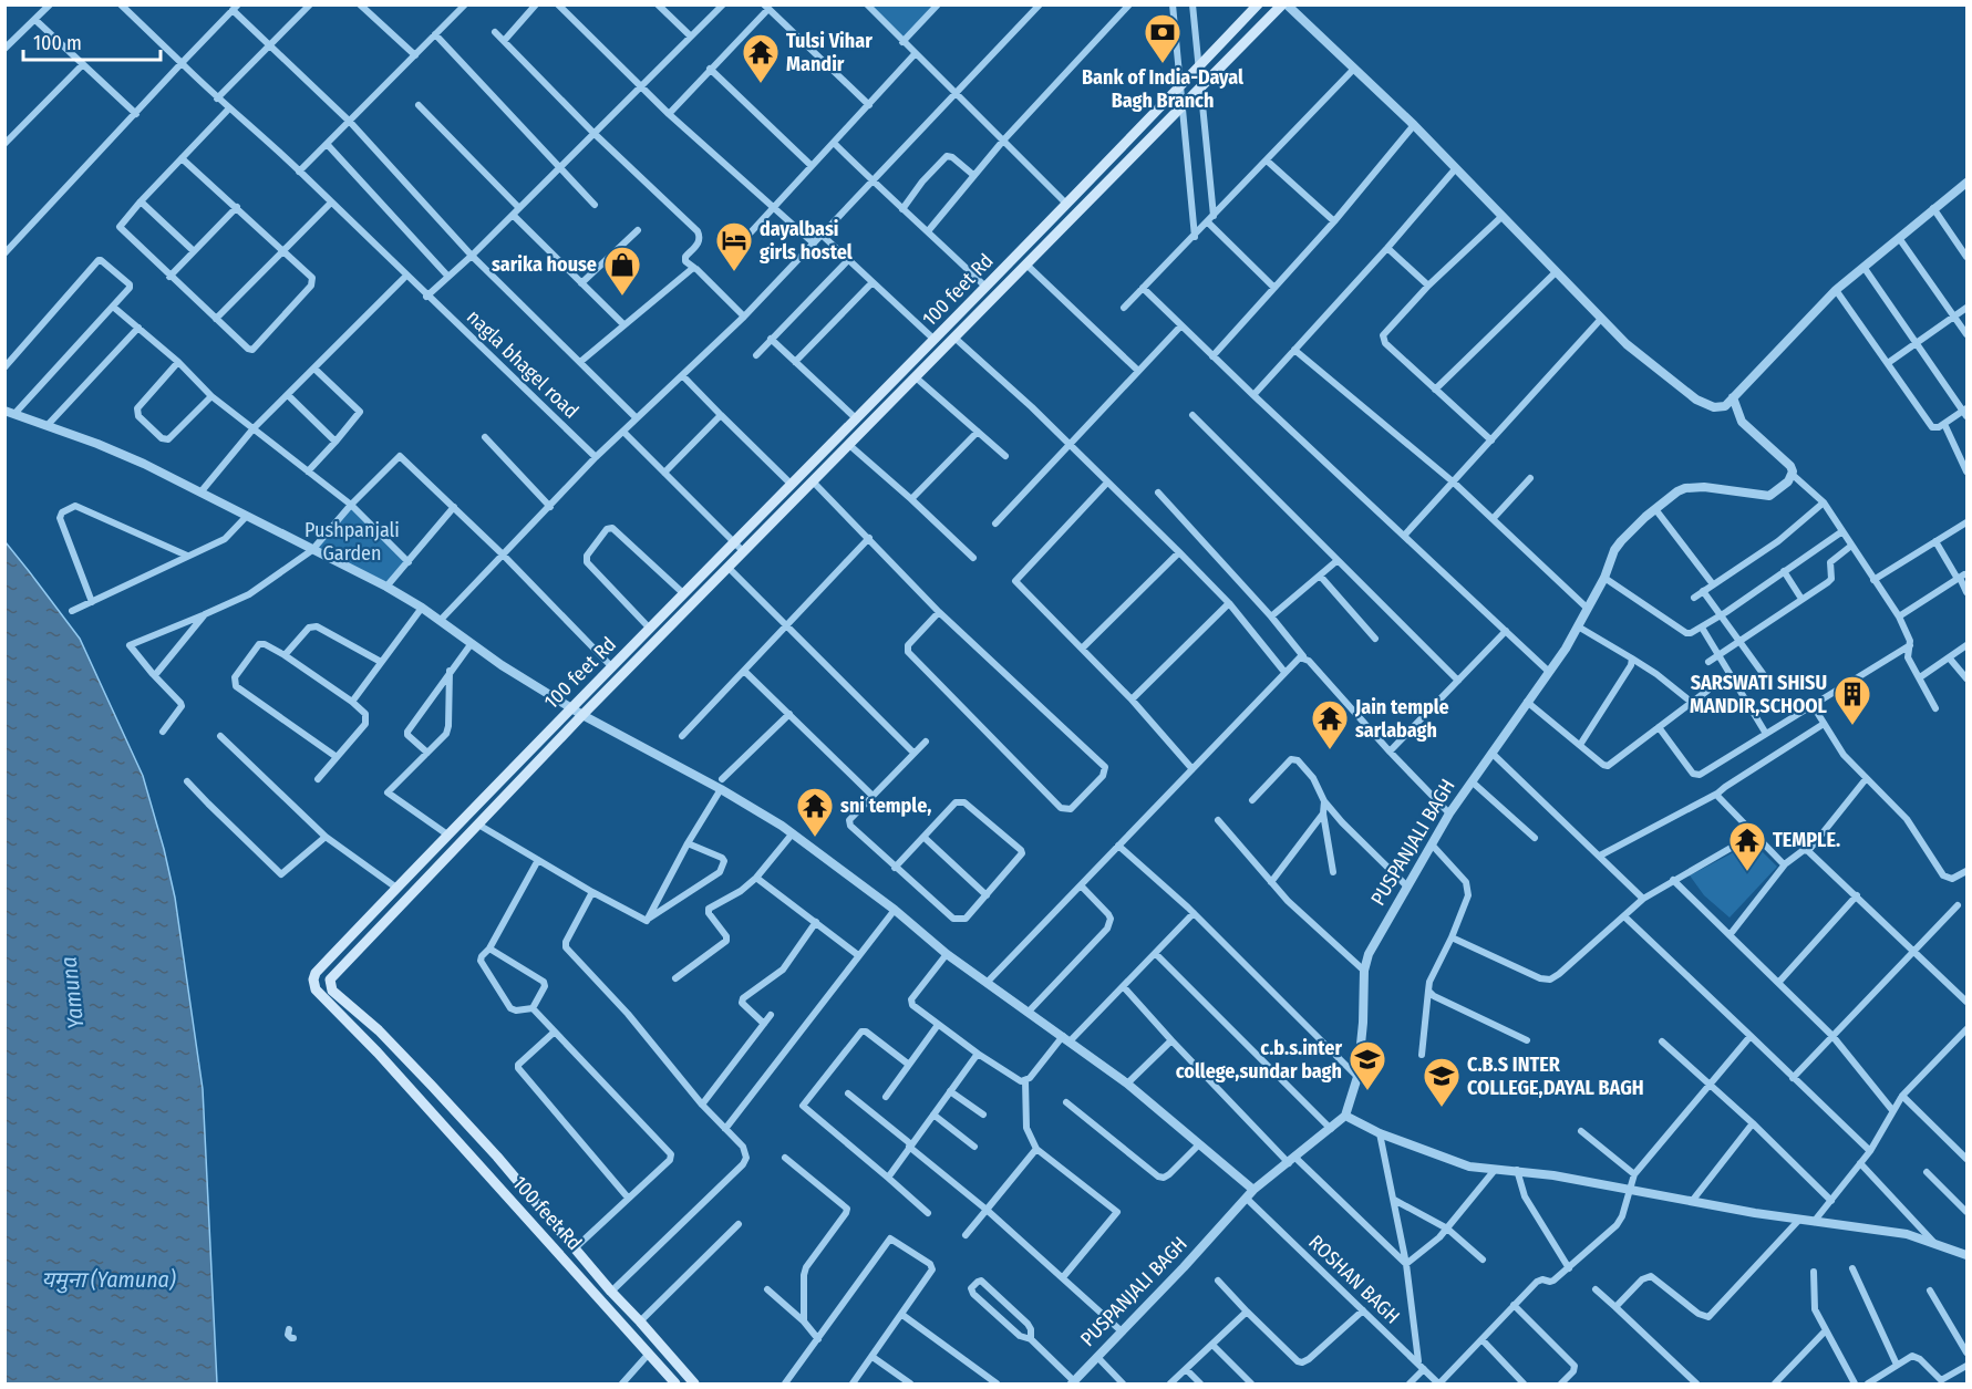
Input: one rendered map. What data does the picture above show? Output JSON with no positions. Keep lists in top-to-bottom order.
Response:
{
  "streets": {
    "main road": ["100 feet Rd"],
    "street": ["nagla bhagel road", "PUSPANJALI BAGH", "ROSHAN BAGH"]
  },
  "crossings": [
    ["PUSPANJALI BAGH", "ROSHAN BAGH"]
  ],
  "water": ["Yamuna", "यमुना (Yamuna)"],
  "parks": ["Pushpanjali Garden"],
  "places": {
    "bank": ["Bank of India-Dayal Bagh Branch"],
    "temple": [
      "Tulsi Vihar Mandir",
      "Jain temple sarlabagh",
      "sni temple,",
      "TEMPLE."
    ],
    "hotel": ["dayalbasi girls hostel"],
    "shop": ["sarika house"],
    "building": ["SARSWATI SHISU MANDIR,SCHOOL"],
    "school or university": ["c.b.s.inter college,sundar bagh", "C.B.S INTER COLLEGE,DAYAL BAGH"]
  },
  "scale_bar": "100 m"
}
